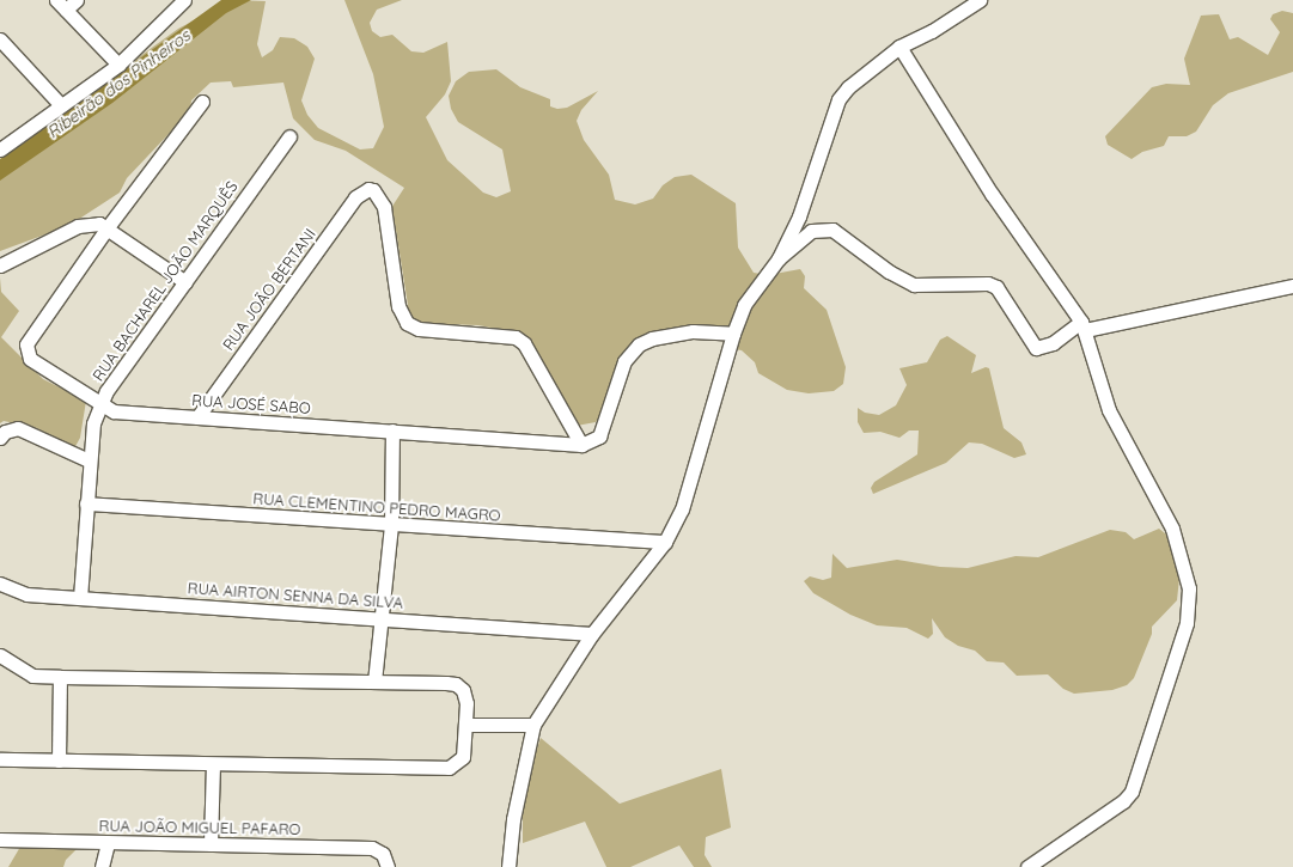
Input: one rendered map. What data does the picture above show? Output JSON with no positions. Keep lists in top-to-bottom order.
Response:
{
  "streets": {
    "street": [
      "RUA BACHAREL JOÃO MARQUÊS",
      "RUA JOÃO BERTANI",
      "RUA JOSÉ SABO",
      "RUA CLEMENTINO PEDRO MAGRO",
      "RUA AIRTON SENNA DA SILVA",
      "RUA JOÃO MIGUEL PAFARO"
    ]
  },
  "crossings": [
    ["RUA BACHAREL JOÃO MARQUÊS", "RUA JOSÉ SABO"],
    ["RUA BACHAREL JOÃO MARQUÊS", "RUA CLEMENTINO PEDRO MAGRO"],
    ["RUA BACHAREL JOÃO MARQUÊS", "RUA AIRTON SENNA DA SILVA"],
    ["RUA JOÃO BERTANI", "RUA JOSÉ SABO"]
  ],
  "water": ["Ribeirão dos Pinheiros"]
}
